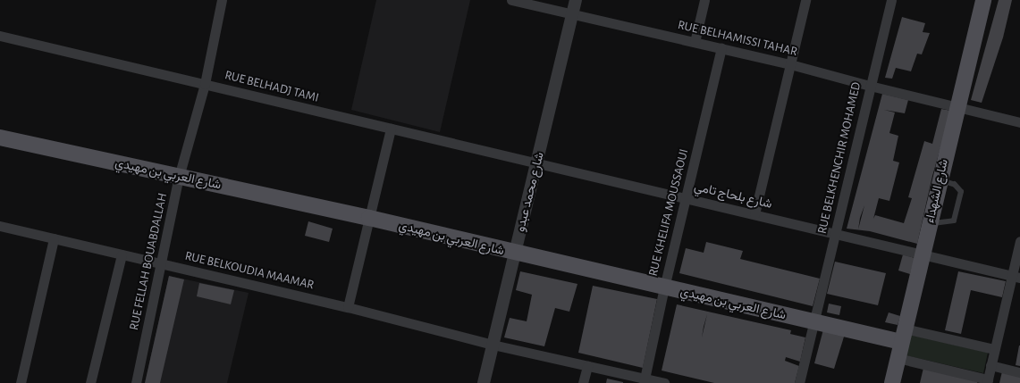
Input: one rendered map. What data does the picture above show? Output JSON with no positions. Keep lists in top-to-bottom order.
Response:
{
  "streets": {
    "main road": ["شارع العربي بن مهيدي", "شارع الشهداء"],
    "street": [
      "RUE BELHAMISSI TAHAR",
      "RUE BELHADJ TAMI",
      "RUE BELKHENCHIR MOHAMED",
      "شارع محمد عبدو",
      "شارع بلحاج تامي",
      "RUE KHELIFA MOUSSAOUI",
      "RUE FELLAH BOUABDALLAH",
      "RUE BELKOUDIA MAAMAR"
    ]
  },
  "crossings": [
    ["RUE BELHAMISSI TAHAR", "RUE BELKHENCHIR MOHAMED"],
    ["RUE BELHAMISSI TAHAR", "شارع الشهداء"],
    ["RUE BELHAMISSI TAHAR", "شارع محمد عبدو"],
    ["RUE BELHAMISSI TAHAR", "RUE KHELIFA MOUSSAOUI"],
    ["RUE BELHADJ TAMI", "شارع محمد عبدو"],
    ["RUE BELHADJ TAMI", "شارع بلحاج تامي"],
    ["RUE BELHADJ TAMI", "RUE FELLAH BOUABDALLAH"],
    ["RUE BELKHENCHIR MOHAMED", "شارع العربي بن مهيدي"],
    ["RUE BELKHENCHIR MOHAMED", "شارع بلحاج تامي"],
    ["شارع العربي بن مهيدي", "شارع الشهداء"],
    ["شارع العربي بن مهيدي", "شارع محمد عبدو"],
    ["شارع العربي بن مهيدي", "RUE KHELIFA MOUSSAOUI"],
    ["شارع العربي بن مهيدي", "RUE FELLAH BOUABDALLAH"],
    ["شارع الشهداء", "شارع بلحاج تامي"],
    ["شارع محمد عبدو", "شارع بلحاج تامي"],
    ["شارع محمد عبدو", "RUE BELKOUDIA MAAMAR"],
    ["شارع بلحاج تامي", "RUE KHELIFA MOUSSAOUI"],
    ["RUE KHELIFA MOUSSAOUI", "RUE BELKOUDIA MAAMAR"],
    ["RUE FELLAH BOUABDALLAH", "RUE BELKOUDIA MAAMAR"]
  ]
}
